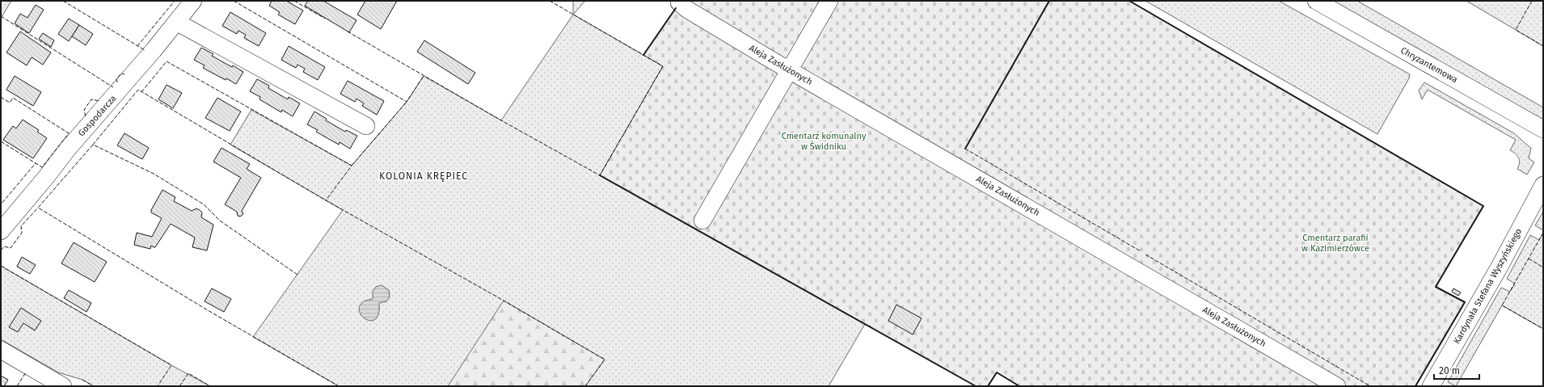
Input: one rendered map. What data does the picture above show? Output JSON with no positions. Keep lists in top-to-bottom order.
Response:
{
  "streets": {
    "street": [
      "Aleja Zasłużonych",
      "Chryzantemowa",
      "Gospodarcza",
      "Kardynała Stefana Wyszyńskiego"
    ]
  },
  "districts": ["KOLONIA KRĘPIEC"],
  "parks": ["Cmentarz komunalny w Świdniku", "Cmentarz parafii w Kazimierzówce"],
  "scale_bar": "20 m"
}
